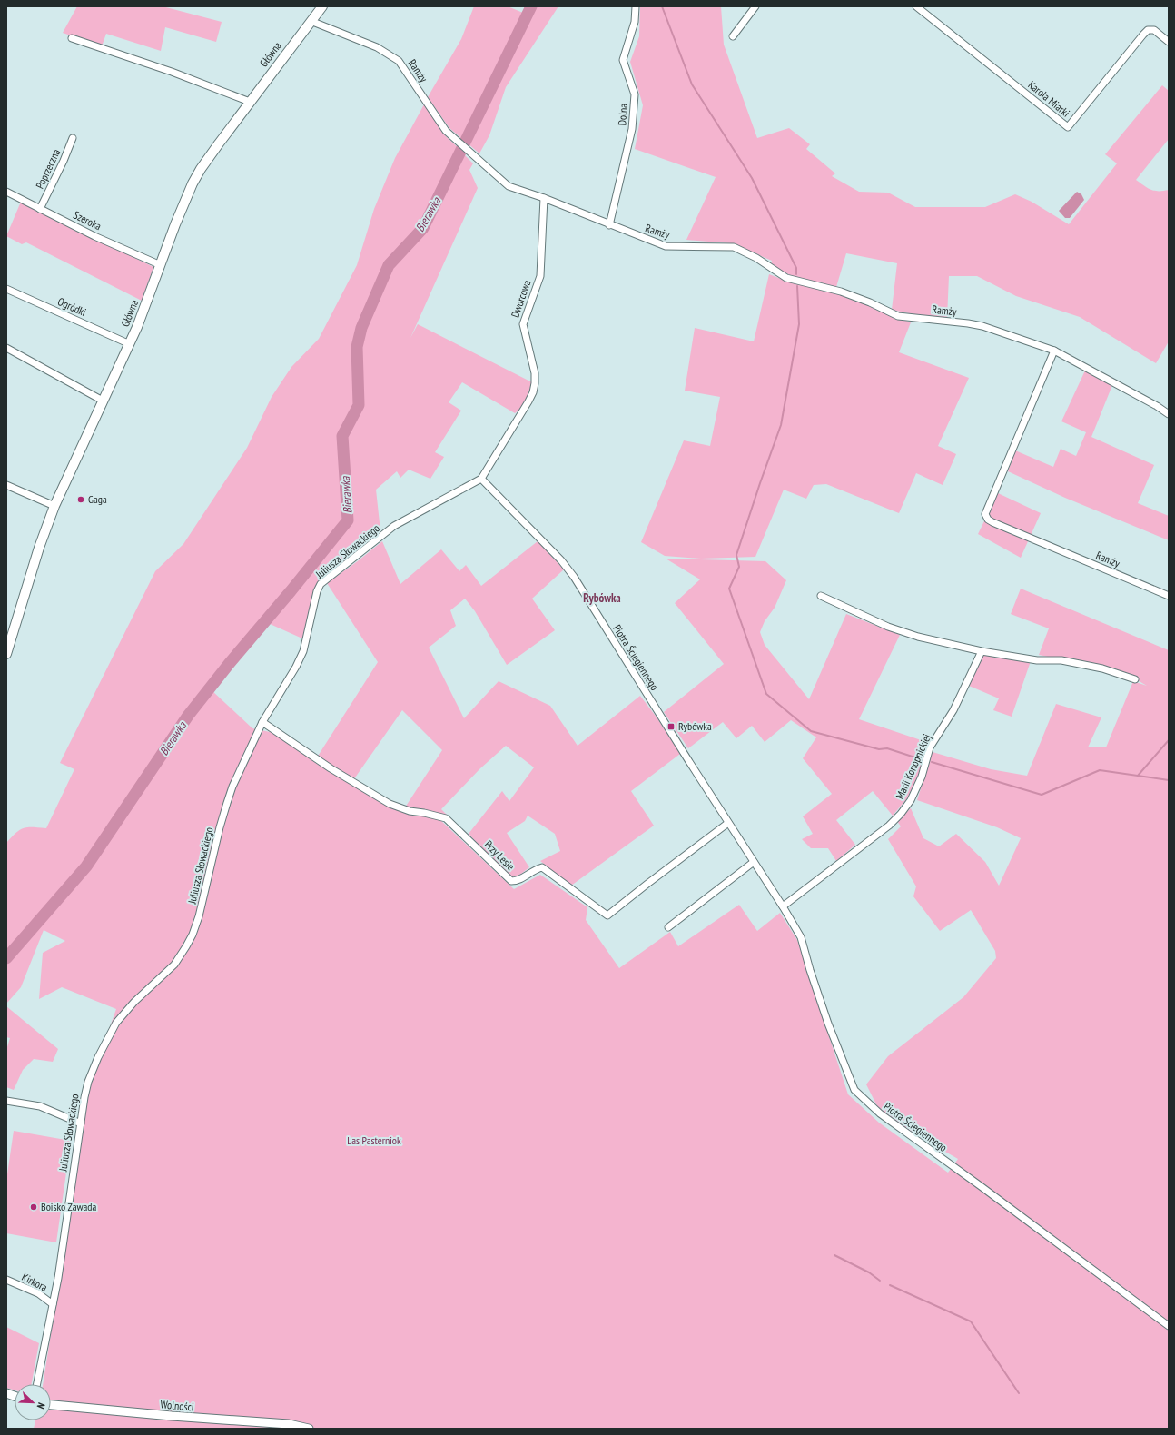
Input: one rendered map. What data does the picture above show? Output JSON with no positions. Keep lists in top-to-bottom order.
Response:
{
  "streets": {
    "main road": ["Główna"],
    "street": [
      "Ramży",
      "Karola Miarki",
      "Dolna",
      "Poprzeczna",
      "Szeroka",
      "Dworcowa",
      "Ogródki",
      "Juliusza Słowackiego",
      "Piotra Ściegiennego",
      "Marii Konopnickiej",
      "Przy Lesie",
      "Kirkora",
      "Wolności"
    ]
  },
  "crossings": [
    ["Główna", "Ramży"],
    ["Główna", "Szeroka"],
    ["Główna", "Ogródki"],
    ["Ramży", "Dolna"],
    ["Ramży", "Dworcowa"],
    ["Poprzeczna", "Szeroka"],
    ["Dworcowa", "Juliusza Słowackiego"],
    ["Dworcowa", "Piotra Ściegiennego"],
    ["Juliusza Słowackiego", "Piotra Ściegiennego"],
    ["Juliusza Słowackiego", "Przy Lesie"],
    ["Juliusza Słowackiego", "Kirkora"],
    ["Piotra Ściegiennego", "Marii Konopnickiej"],
    ["Piotra Ściegiennego", "Przy Lesie"]
  ],
  "districts": ["Rybówka"],
  "water": ["Bierawka"],
  "parks": ["Las Pasterniok"],
  "places": {
    "other": ["Gaga", "Boisko Zawada"],
    "transit": ["Rybówka"]
  },
  "north": "bottom right"
}
